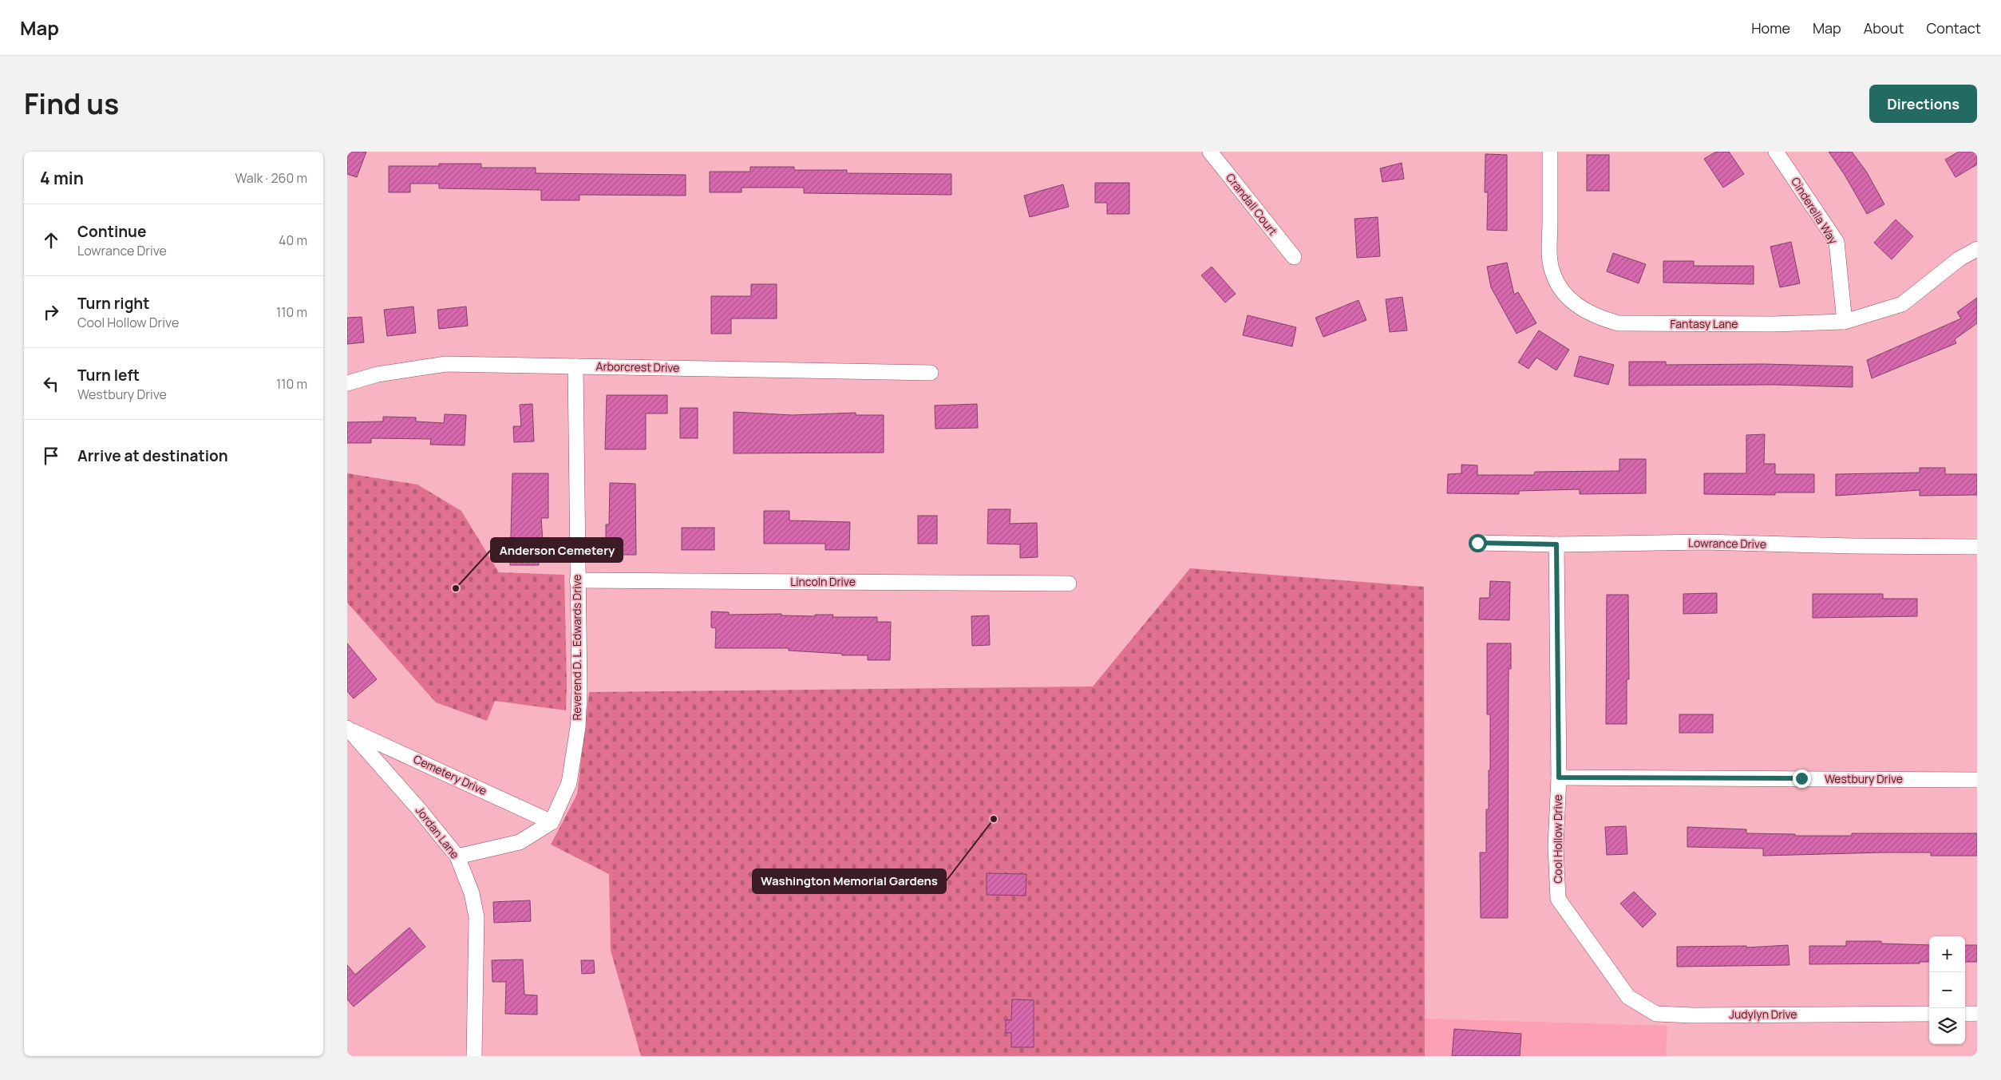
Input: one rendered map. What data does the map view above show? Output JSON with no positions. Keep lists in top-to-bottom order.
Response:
{
  "streets": {
    "street": [
      "Crandall Court",
      "Cinderella Way",
      "Fantasy Lane",
      "Arborcrest Drive",
      "Lowrance Drive",
      "Lincoln Drive",
      "Reverend D. L. Edwards Drive",
      "Cemetery Drive",
      "Westbury Drive",
      "Jordan Lane",
      "Cool Hollow Drive",
      "Judylyn Drive"
    ]
  },
  "crossings": [
    ["Cinderella Way", "Fantasy Lane"],
    ["Arborcrest Drive", "Reverend D. L. Edwards Drive"],
    ["Lowrance Drive", "Cool Hollow Drive"],
    ["Lincoln Drive", "Reverend D. L. Edwards Drive"],
    ["Reverend D. L. Edwards Drive", "Cemetery Drive"],
    ["Cemetery Drive", "Jordan Lane"],
    ["Westbury Drive", "Cool Hollow Drive"],
    ["Cool Hollow Drive", "Judylyn Drive"]
  ],
  "places": ["Anderson Cemetery", "Washington Memorial Gardens"],
  "page": {
    "header": "Map",
    "nav": [
      "Home",
      "Map",
      "About",
      "Contact"
    ],
    "title": "Find us",
    "buttons": "Directions",
    "heading": ["4 min", "Walk · 260 m"],
    "list": [
      ["Continue", "Lowrance Drive", "40 m"],
      ["Turn right", "Cool Hollow Drive", "110 m"],
      ["Turn left", "Westbury Drive", "110 m"],
      "Arrive at destination"
    ],
    "map_buttons": ["+", "−"]
  }
}
